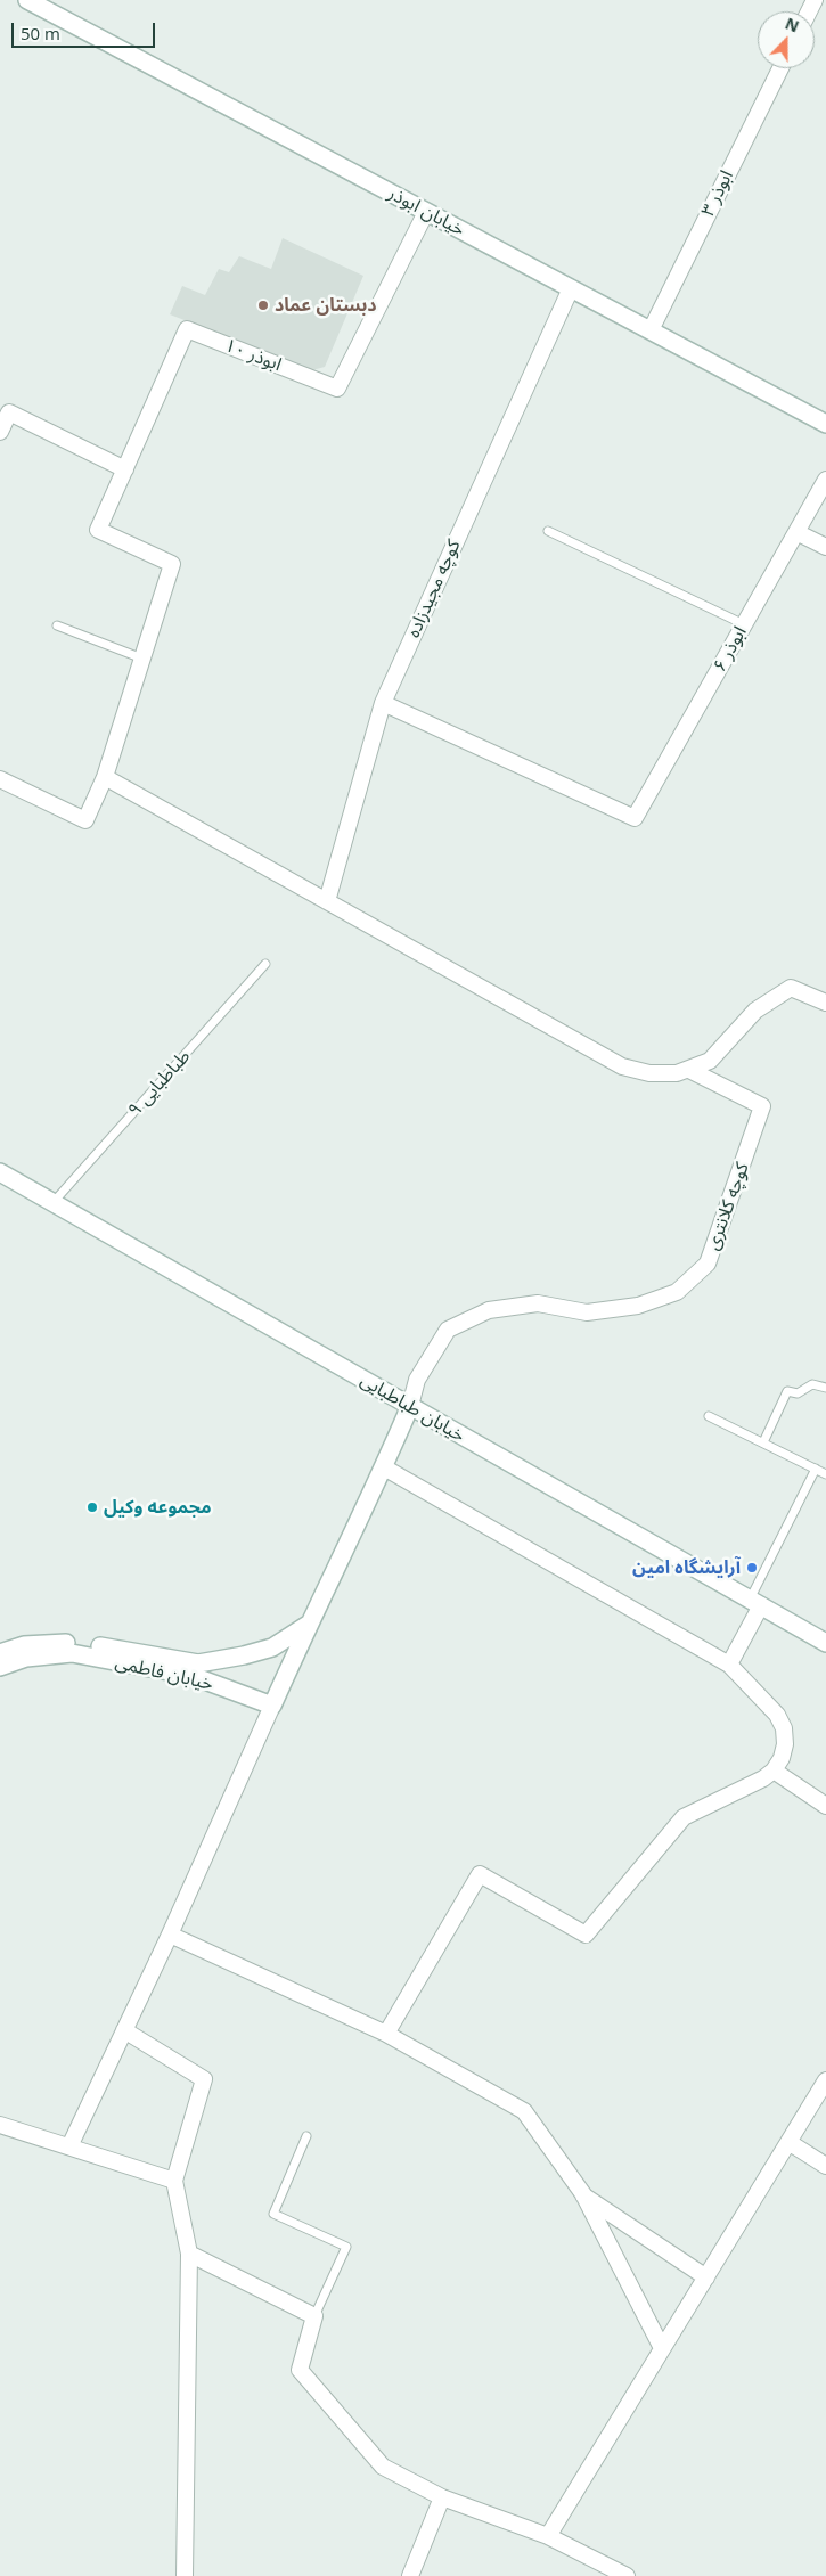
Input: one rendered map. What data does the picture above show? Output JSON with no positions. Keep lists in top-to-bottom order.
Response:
{
  "streets": {
    "street": [
      "ابوذر ۳",
      "خیابان ابوذر",
      "ابوذر ۱۰",
      "کوچه مجیدزاده",
      "ابوذر ۶",
      "کوچه کلانتری",
      "خیابان طباطبایی",
      "خیابان فاطمی"
    ],
    "lane": ["طباطبایی ۹"]
  },
  "crossings": [
    ["ابوذر ۳", "خیابان ابوذر"],
    ["خیابان ابوذر", "ابوذر ۱۰"],
    ["خیابان ابوذر", "کوچه مجیدزاده"],
    ["کوچه مجیدزاده", "ابوذر ۶"],
    ["طباطبایی ۹", "خیابان طباطبایی"],
    ["کوچه کلانتری", "خیابان طباطبایی"]
  ],
  "places": ["دبستان عماد", "مجموعه وکیل", "آرایشگاه امین"],
  "scale_bar": "50 m",
  "north": "top"
}
